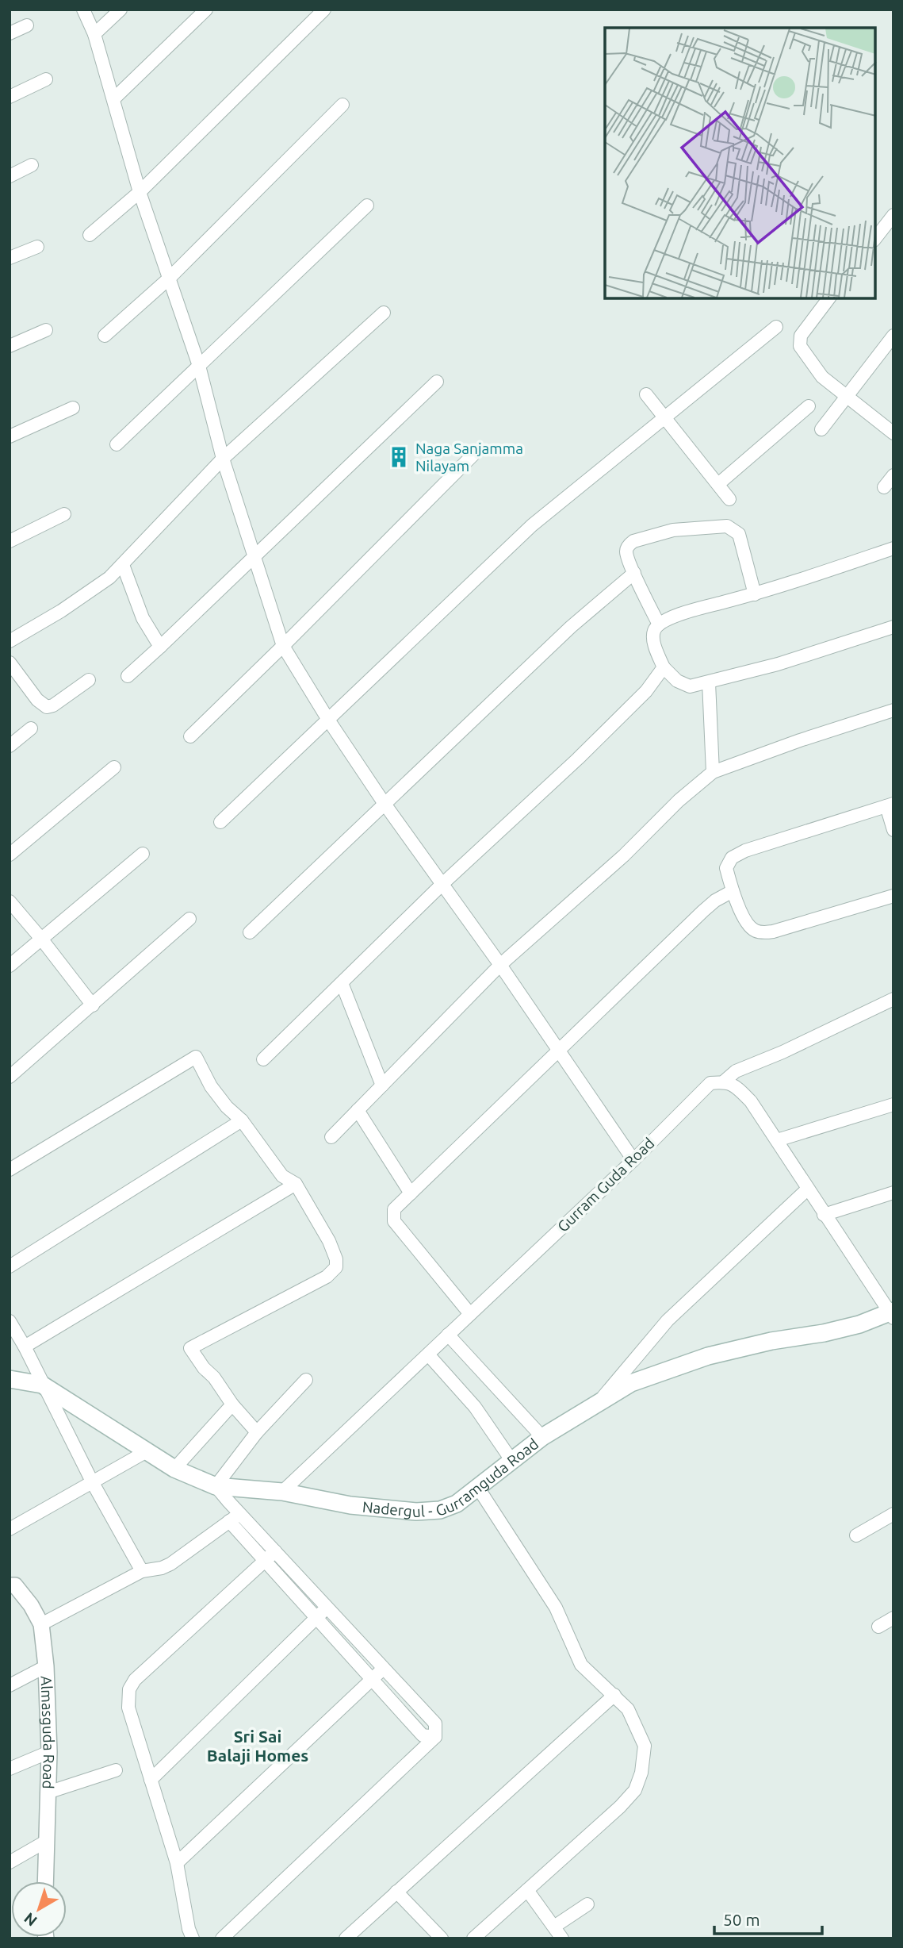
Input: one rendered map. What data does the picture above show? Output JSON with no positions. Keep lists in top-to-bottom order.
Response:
{
  "streets": {
    "main road": ["Nadergul - Gurramguda Road"],
    "street": ["Gurram Guda Road", "Almasguda Road"]
  },
  "crossings": [
    ["Gurram Guda Road", "Nadergul - Gurramguda Road"]
  ],
  "districts": ["Sri Sai Balaji Homes"],
  "places": {
    "building": ["Naga Sanjamma Nilayam"]
  },
  "scale_bar": "50 m",
  "north": "bottom left"
}
